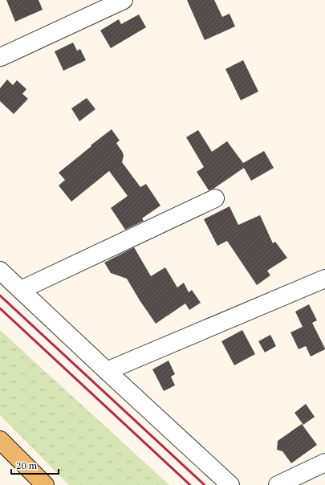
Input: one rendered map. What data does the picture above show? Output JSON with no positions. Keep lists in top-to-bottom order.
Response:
{
  "scale_bar": "20 m"
}
